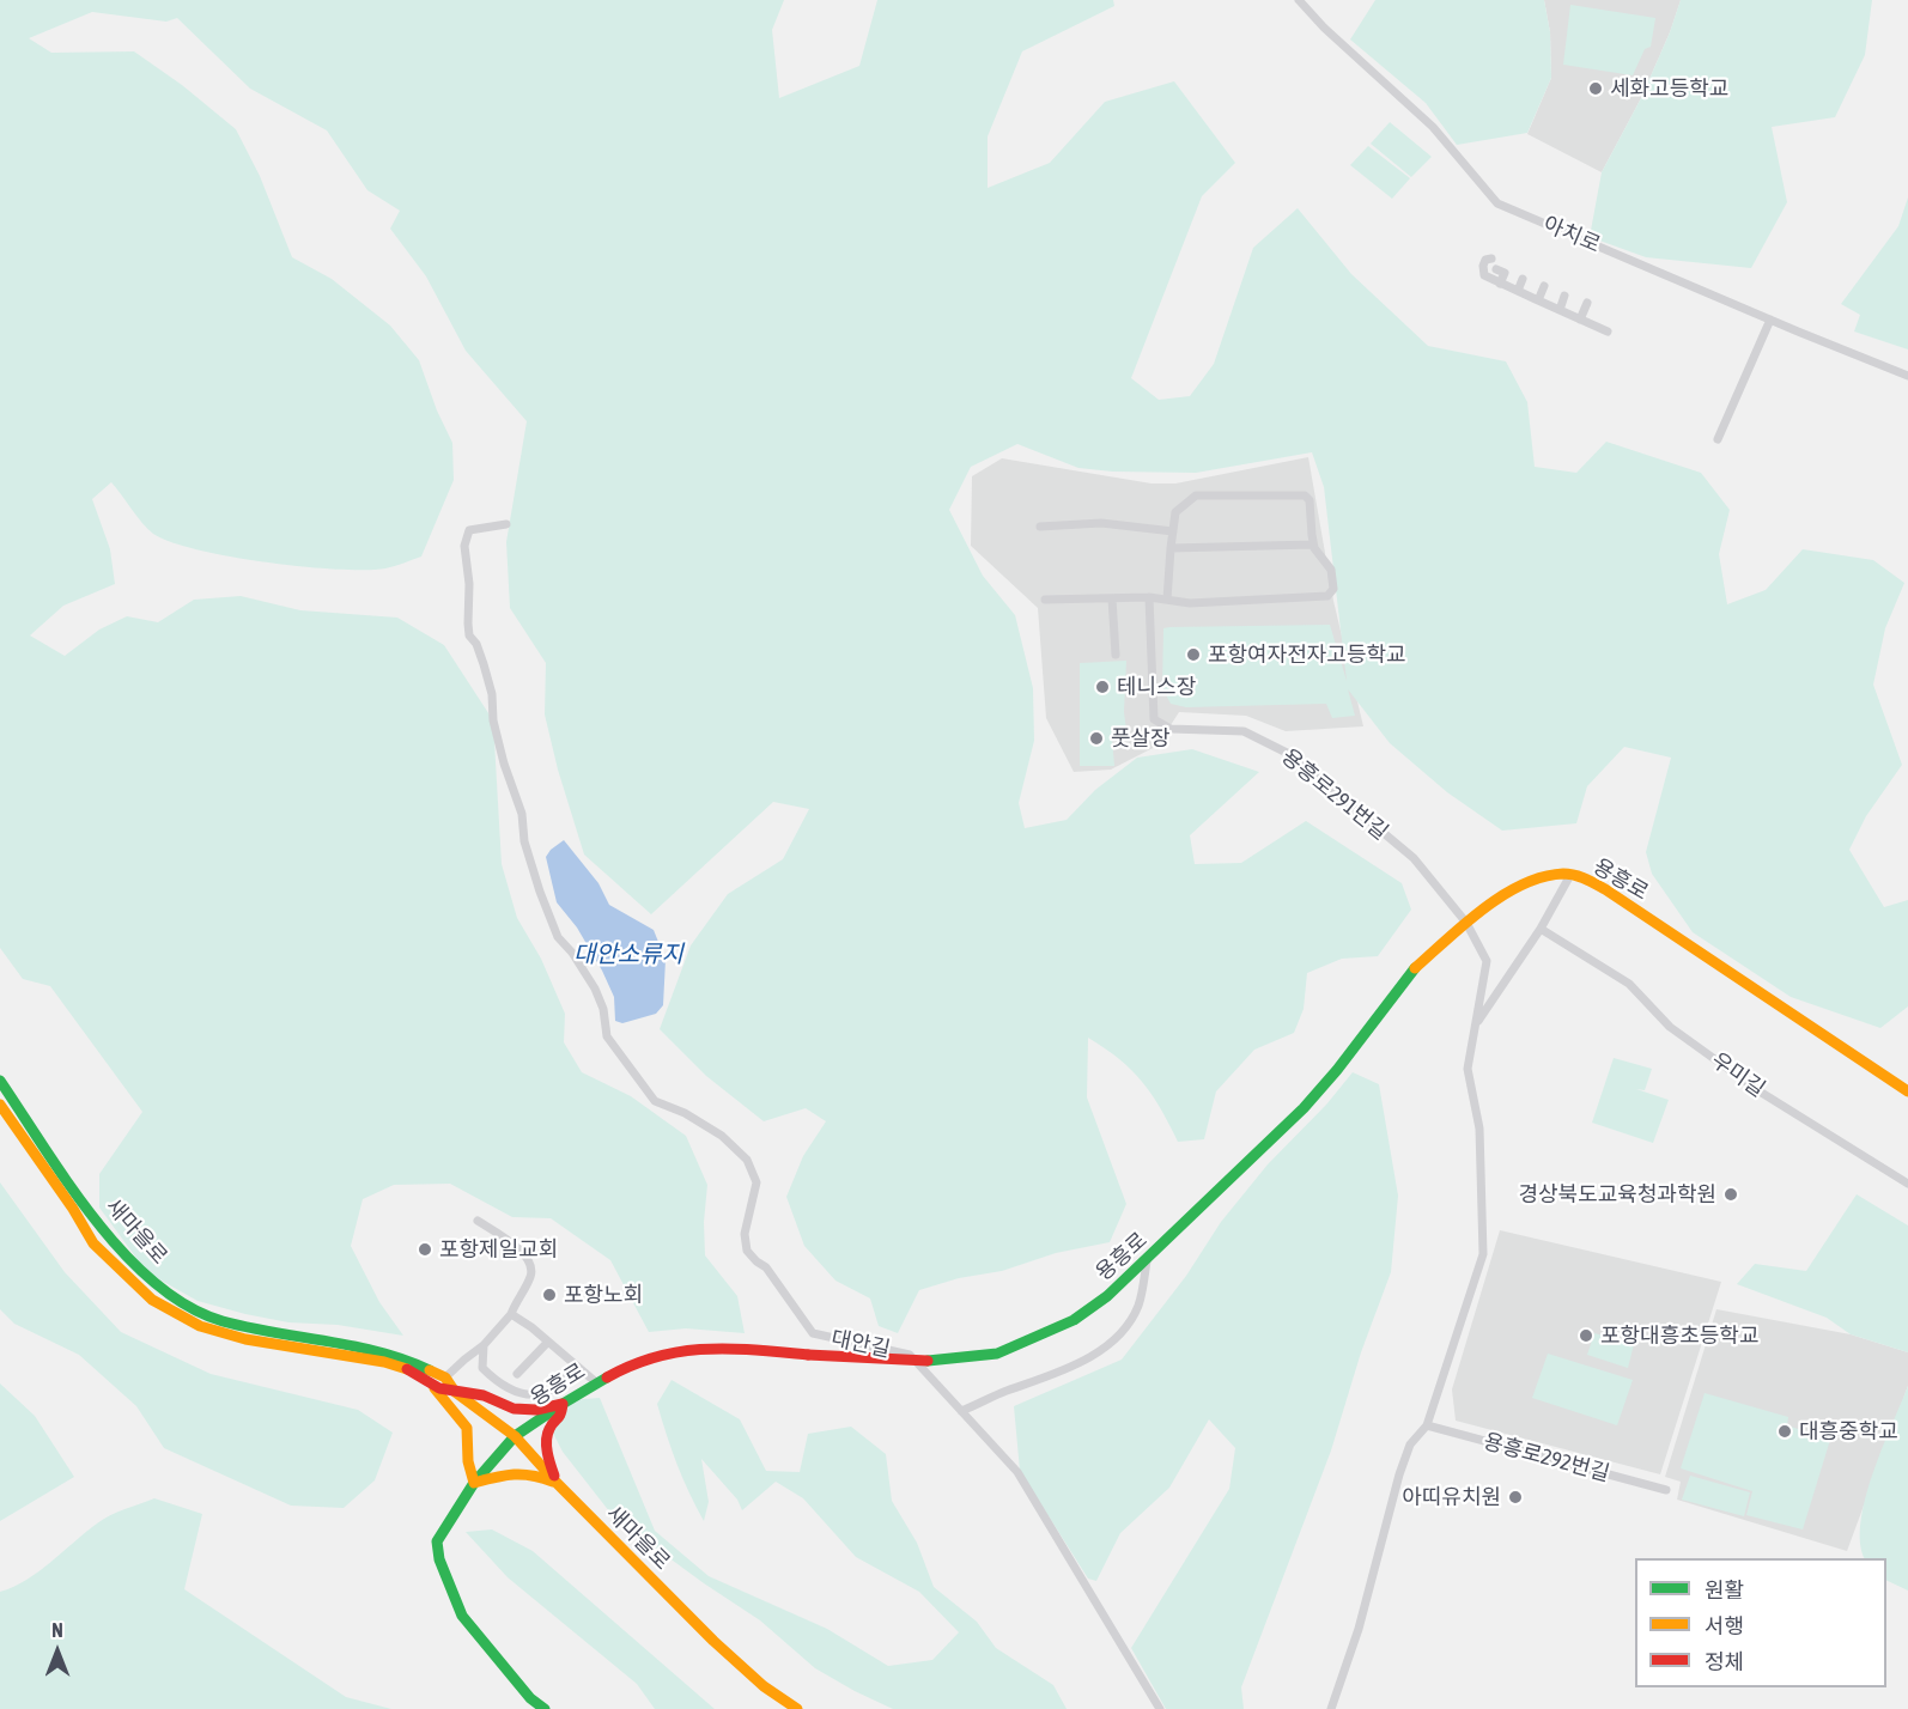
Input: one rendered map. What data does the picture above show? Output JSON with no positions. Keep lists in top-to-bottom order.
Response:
{
  "streets": {
    "main road": ["용흥로", "새마을로"],
    "street": [
      "아치로",
      "용흥로291번길",
      "우미길",
      "대안길",
      "용흥로292번길"
    ]
  },
  "crossings": [
    ["용흥로291번길", "용흥로"],
    ["용흥로291번길", "용흥로292번길"],
    ["용흥로", "새마을로"]
  ],
  "water": ["대안소류지"],
  "places": [
    "세화고등학교",
    "포항여자전자고등학교",
    "테니스장",
    "풋살장",
    "경상북도교육청과학원",
    "포항제일교회",
    "포항노회",
    "포항대흥초등학교",
    "대흥중학교",
    "아띠유치원"
  ],
  "legend": ["원활", "서행", "정체"],
  "north": "top"
}
